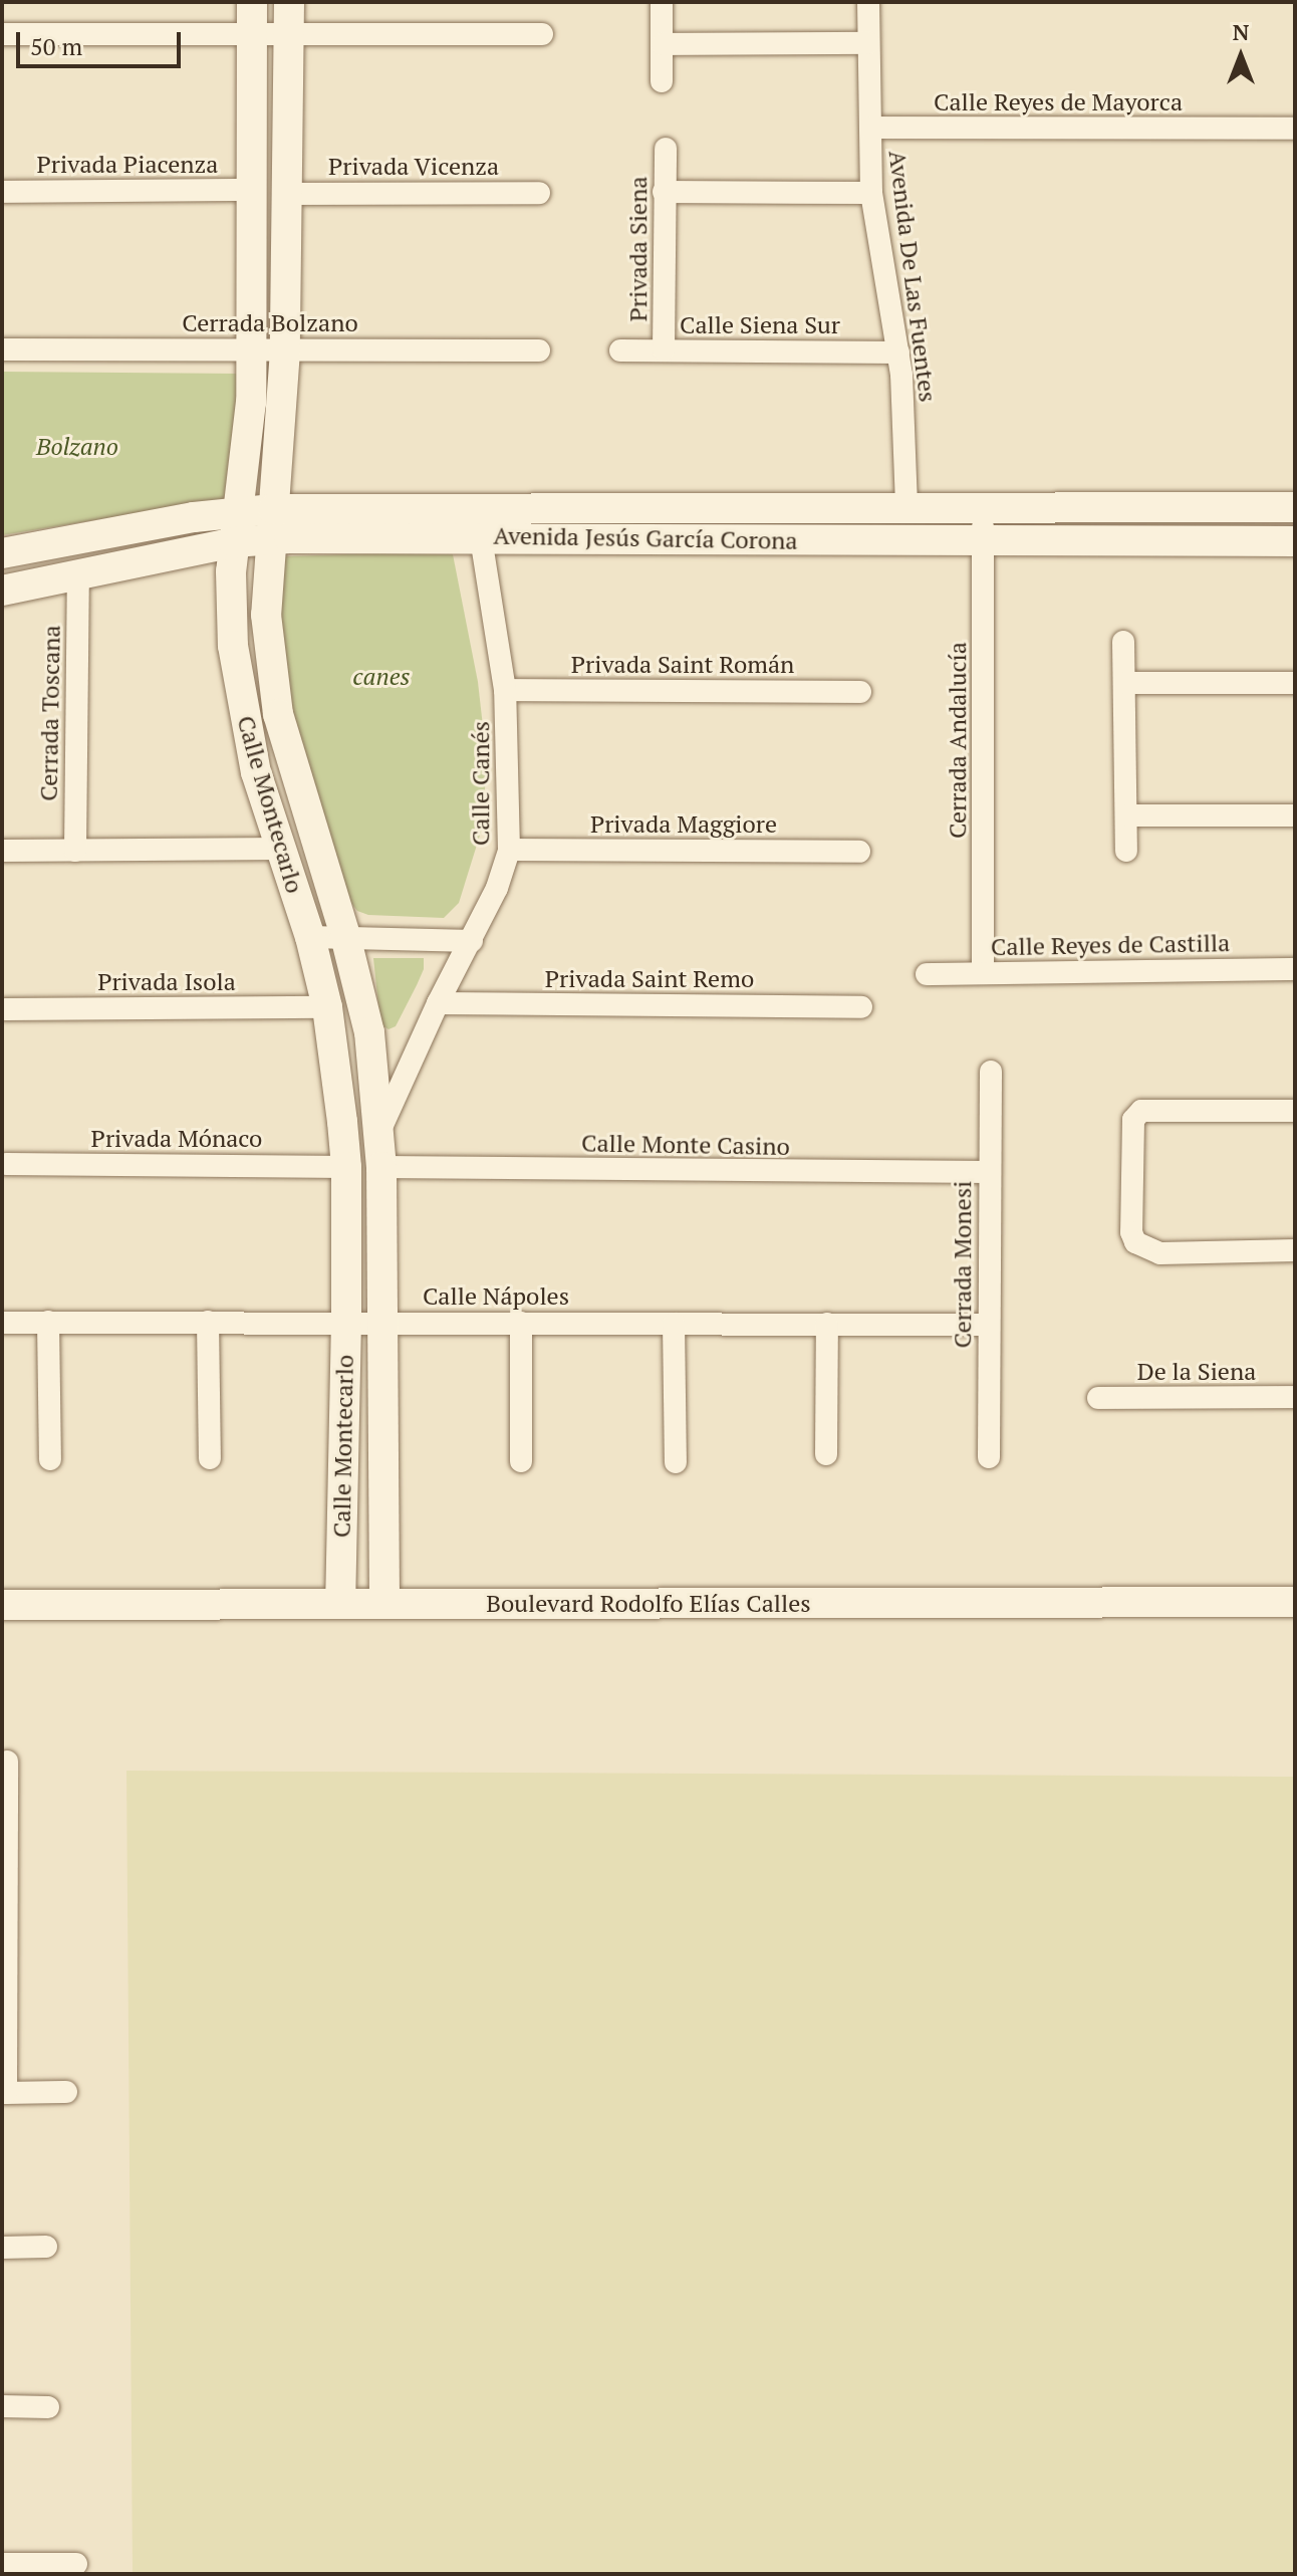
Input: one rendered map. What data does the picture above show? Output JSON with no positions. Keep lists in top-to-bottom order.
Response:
{
  "streets": {
    "street": [
      "Calle Reyes de Mayorca",
      "Privada Piacenza",
      "Privada Vicenza",
      "Privada Siena",
      "Avenida De Las Fuentes",
      "Cerrada Bolzano",
      "Calle Siena Sur",
      "Avenida Jesús García Corona",
      "Privada Saint Román",
      "Cerrada Toscana",
      "Cerrada Andalucía",
      "Calle Canés",
      "Calle Montecarlo",
      "Privada Maggiore",
      "Calle Reyes de Castilla",
      "Privada Saint Remo",
      "Privada Isola",
      "Privada Mónaco",
      "Calle Monte Casino",
      "Cerrada Monesi",
      "Calle Nápoles",
      "De la Siena",
      "Boulevard Rodolfo Elías Calles"
    ]
  },
  "crossings": [
    ["Calle Reyes de Mayorca", "Avenida De Las Fuentes"],
    ["Privada Piacenza", "Calle Montecarlo"],
    ["Privada Vicenza", "Calle Montecarlo"],
    ["Privada Siena", "Calle Siena Sur"],
    ["Avenida De Las Fuentes", "Calle Siena Sur"],
    ["Avenida De Las Fuentes", "Avenida Jesús García Corona"],
    ["Cerrada Bolzano", "Calle Montecarlo"],
    ["Avenida Jesús García Corona", "Cerrada Toscana"],
    ["Avenida Jesús García Corona", "Cerrada Andalucía"],
    ["Avenida Jesús García Corona", "Calle Canés"],
    ["Avenida Jesús García Corona", "Calle Montecarlo"],
    ["Privada Saint Román", "Calle Canés"],
    ["Cerrada Andalucía", "Calle Reyes de Castilla"],
    ["Calle Canés", "Calle Montecarlo"],
    ["Calle Canés", "Privada Maggiore"],
    ["Calle Canés", "Privada Saint Remo"],
    ["Calle Montecarlo", "Privada Isola"],
    ["Calle Montecarlo", "Privada Mónaco"],
    ["Calle Montecarlo", "Calle Monte Casino"],
    ["Calle Montecarlo", "Calle Nápoles"],
    ["Calle Montecarlo", "Boulevard Rodolfo Elías Calles"],
    ["Calle Monte Casino", "Cerrada Monesi"],
    ["Cerrada Monesi", "Calle Nápoles"]
  ],
  "parks": ["Bolzano", "canes"],
  "scale_bar": "50 m",
  "north": "top"
}
